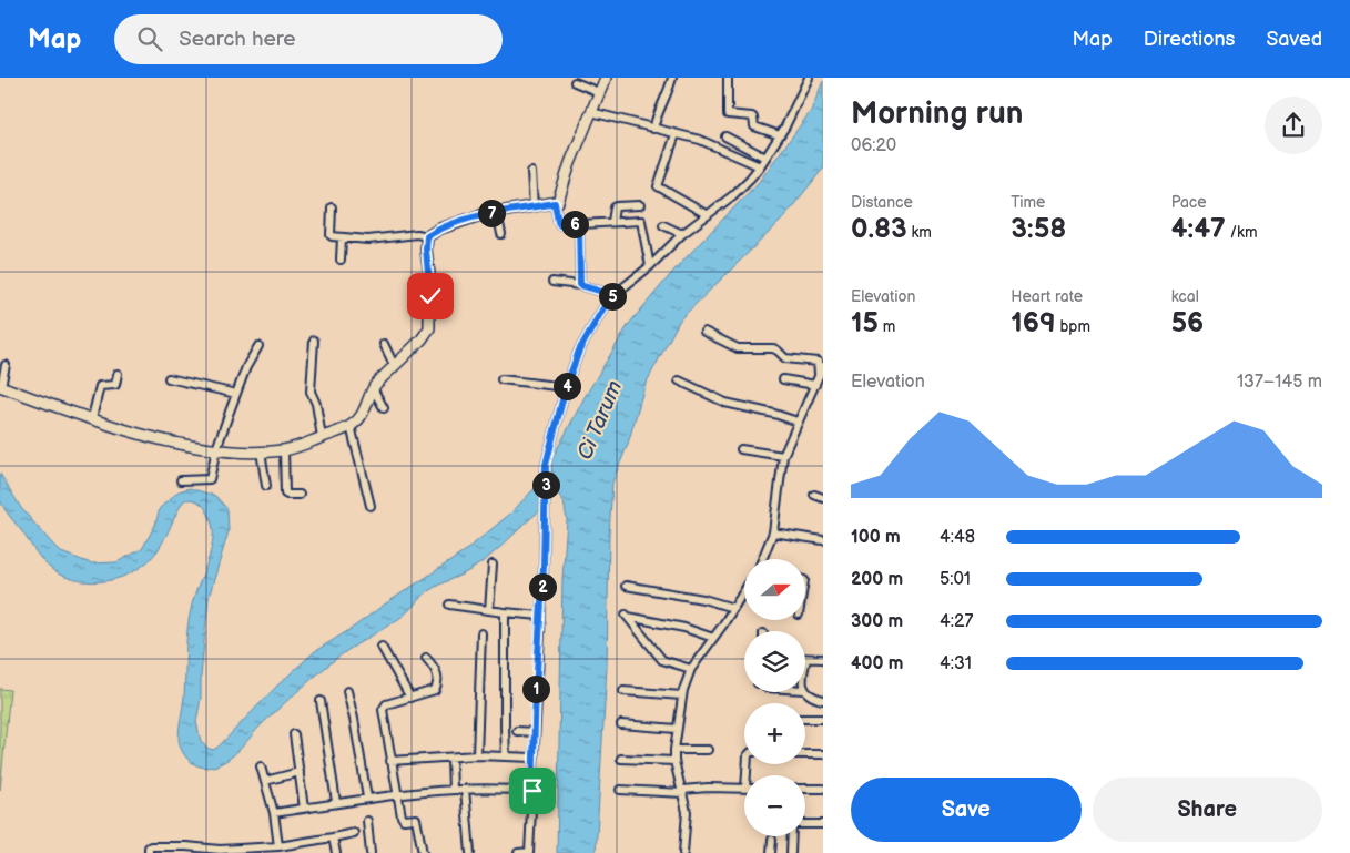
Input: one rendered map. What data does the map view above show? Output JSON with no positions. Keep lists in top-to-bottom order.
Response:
{
  "water": ["Ci Tarum"],
  "north": "right",
  "page": {
    "header": "Map",
    "search": "Search here",
    "nav": ["Map", "Directions", "Saved"],
    "heading": ["Morning run", "06:20"],
    "stats": [
      ["Distance", "0.83 km"],
      ["Time", "3:58"],
      ["Pace", "4:47 /km"],
      ["Elevation", "15 m"],
      ["Heart rate", "169 bpm"],
      ["kcal", "56"]
    ],
    "pins": [
      "7",
      "6",
      "5",
      "4",
      "3",
      "2",
      "1"
    ],
    "chart": ["Elevation", "137–145 m"],
    "list": [
      {
        "name": "100 m",
        "note": "4:48"
      },
      {
        "name": "200 m",
        "note": "5:01"
      },
      {
        "name": "300 m",
        "note": "4:27"
      },
      {
        "name": "400 m",
        "note": "4:31"
      }
    ],
    "map_buttons": ["+", "−"],
    "buttons": ["Save", "Share"]
  }
}
